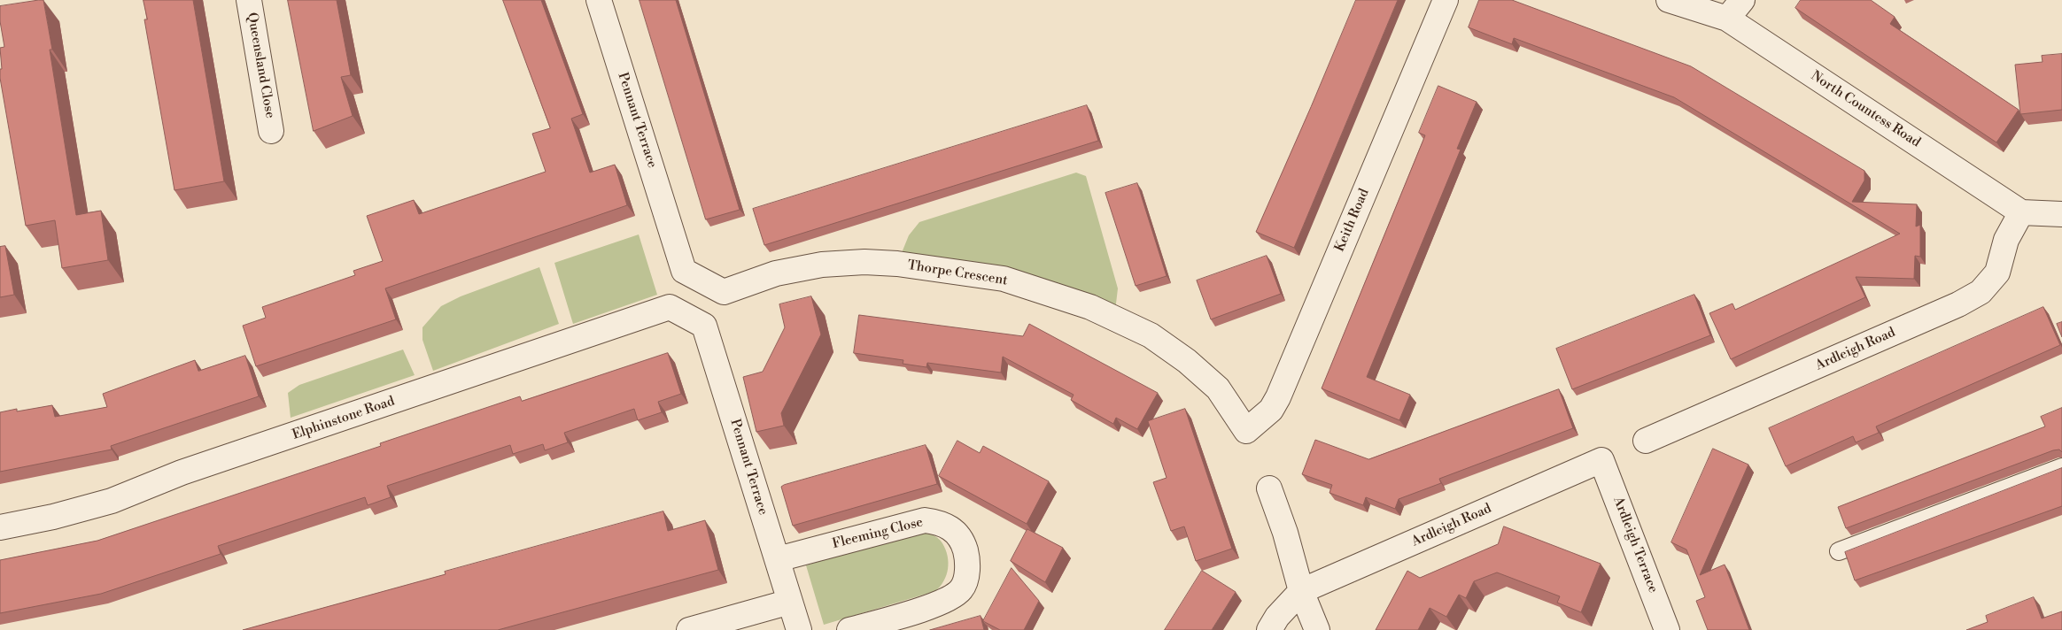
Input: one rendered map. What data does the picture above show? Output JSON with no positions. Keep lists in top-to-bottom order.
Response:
{
  "streets": {
    "street": [
      "Queensland Close",
      "North Countess Road",
      "Pennant Terrace",
      "Keith Road",
      "Thorpe Crescent",
      "Ardleigh Road",
      "Elphinstone Road",
      "Fleeming Close",
      "Ardleigh Terrace"
    ]
  },
  "crossings": [
    ["North Countess Road", "Ardleigh Road"],
    ["Pennant Terrace", "Thorpe Crescent"],
    ["Pennant Terrace", "Elphinstone Road"],
    ["Pennant Terrace", "Fleeming Close"],
    ["Keith Road", "Thorpe Crescent"],
    ["Ardleigh Road", "Ardleigh Terrace"]
  ]
}
